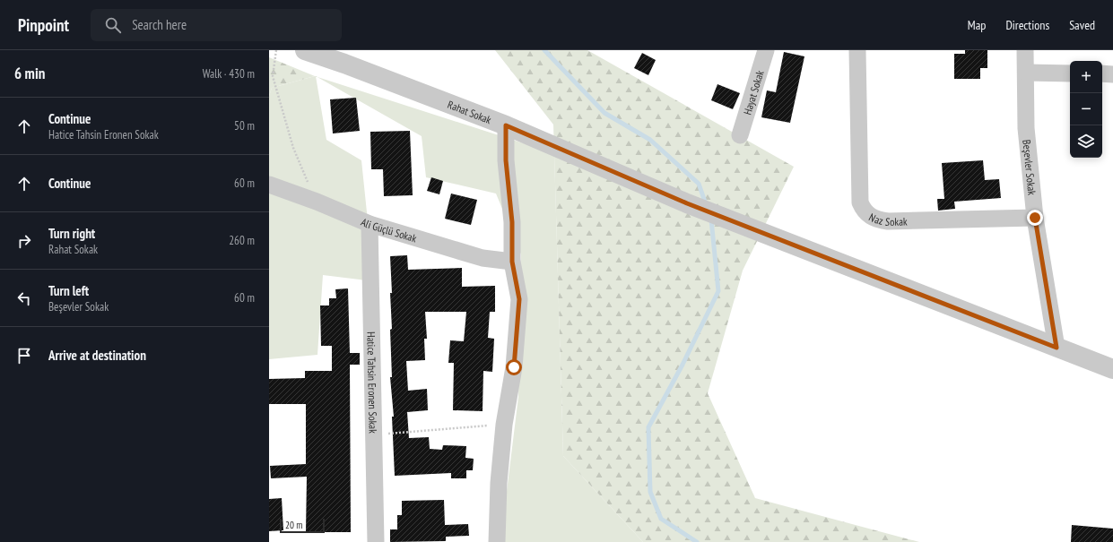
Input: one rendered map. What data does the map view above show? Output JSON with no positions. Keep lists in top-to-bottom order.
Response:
{
  "streets": {
    "street": [
      "Hayat Sokak",
      "Rahat Sokak",
      "Beşevler Sokak",
      "Naz Sokak",
      "Ali Güçlü Sokak",
      "Hatice Tahsin Eronen Sokak"
    ]
  },
  "crossings": [
    ["Rahat Sokak", "Beşevler Sokak"],
    ["Beşevler Sokak", "Naz Sokak"],
    ["Ali Güçlü Sokak", "Hatice Tahsin Eronen Sokak"]
  ],
  "scale_bar": "20 m",
  "page": {
    "header": "Pinpoint",
    "search": "Search here",
    "nav": ["Map", "Directions", "Saved"],
    "heading": ["6 min", "Walk · 430 m"],
    "map_buttons": ["+", "−"],
    "list": [
      ["Continue", "Hatice Tahsin Eronen Sokak", "50 m"],
      ["Continue", "60 m"],
      ["Turn right", "Rahat Sokak", "260 m"],
      ["Turn left", "Beşevler Sokak", "60 m"],
      "Arrive at destination"
    ],
    "scale": "20 m"
  }
}
